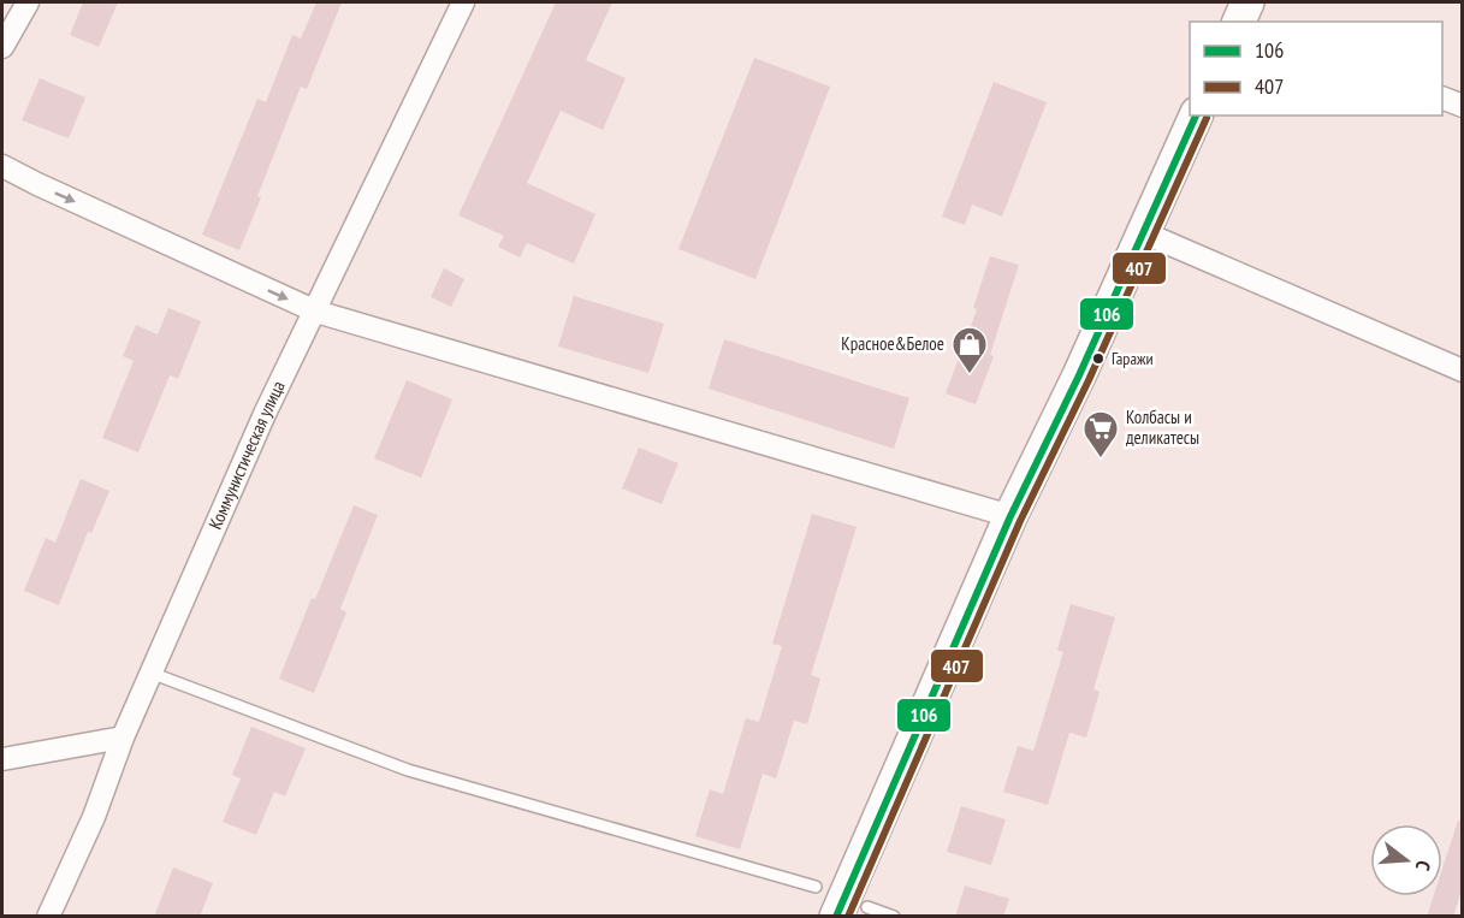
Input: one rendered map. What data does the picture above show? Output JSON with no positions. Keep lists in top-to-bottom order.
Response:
{
  "streets": {
    "street": ["Коммунистическая улица"]
  },
  "places": {
    "other": ["Гаражи"],
    "shop": ["Красное&Белое"],
    "supermarket": ["Колбасы и деликатесы"]
  },
  "lines": ["transit line 106", "transit line 407"],
  "legend": ["106", "407"],
  "north": "right"
}
